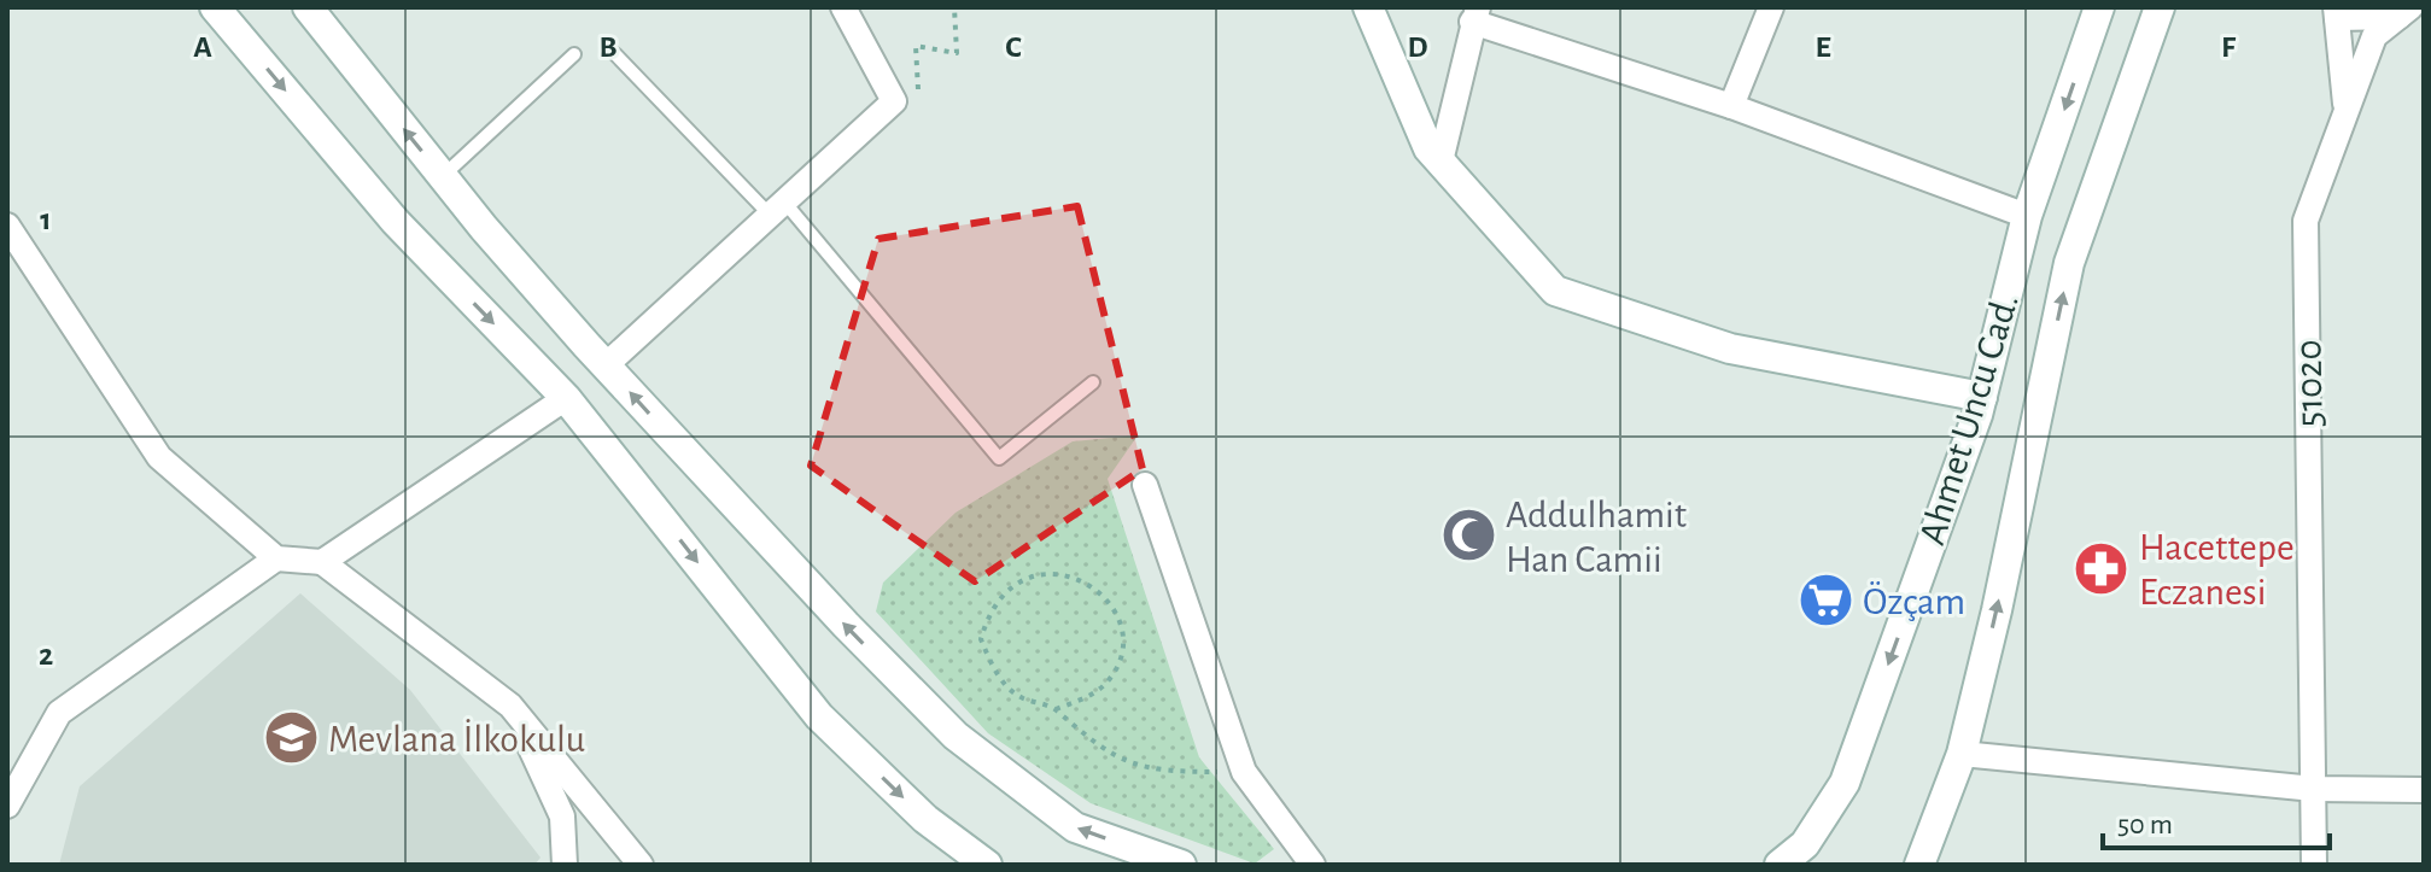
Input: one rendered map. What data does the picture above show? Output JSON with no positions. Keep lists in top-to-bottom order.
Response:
{
  "streets": {
    "main road": ["Ahmet Uncu Cad."],
    "street": ["51020"]
  },
  "places": {
    "mosque": ["Addulhamit Han Camii"],
    "pharmacy": ["Hacettepe Eczanesi"],
    "supermarket": ["Özçam"],
    "school or university": ["Mevlana İlkokulu"]
  },
  "scale_bar": "50 m",
  "grid": {
    "columns": [
      "A",
      "B",
      "C",
      "D",
      "E",
      "F"
    ],
    "rows": ["1", "2"]
  }
}
